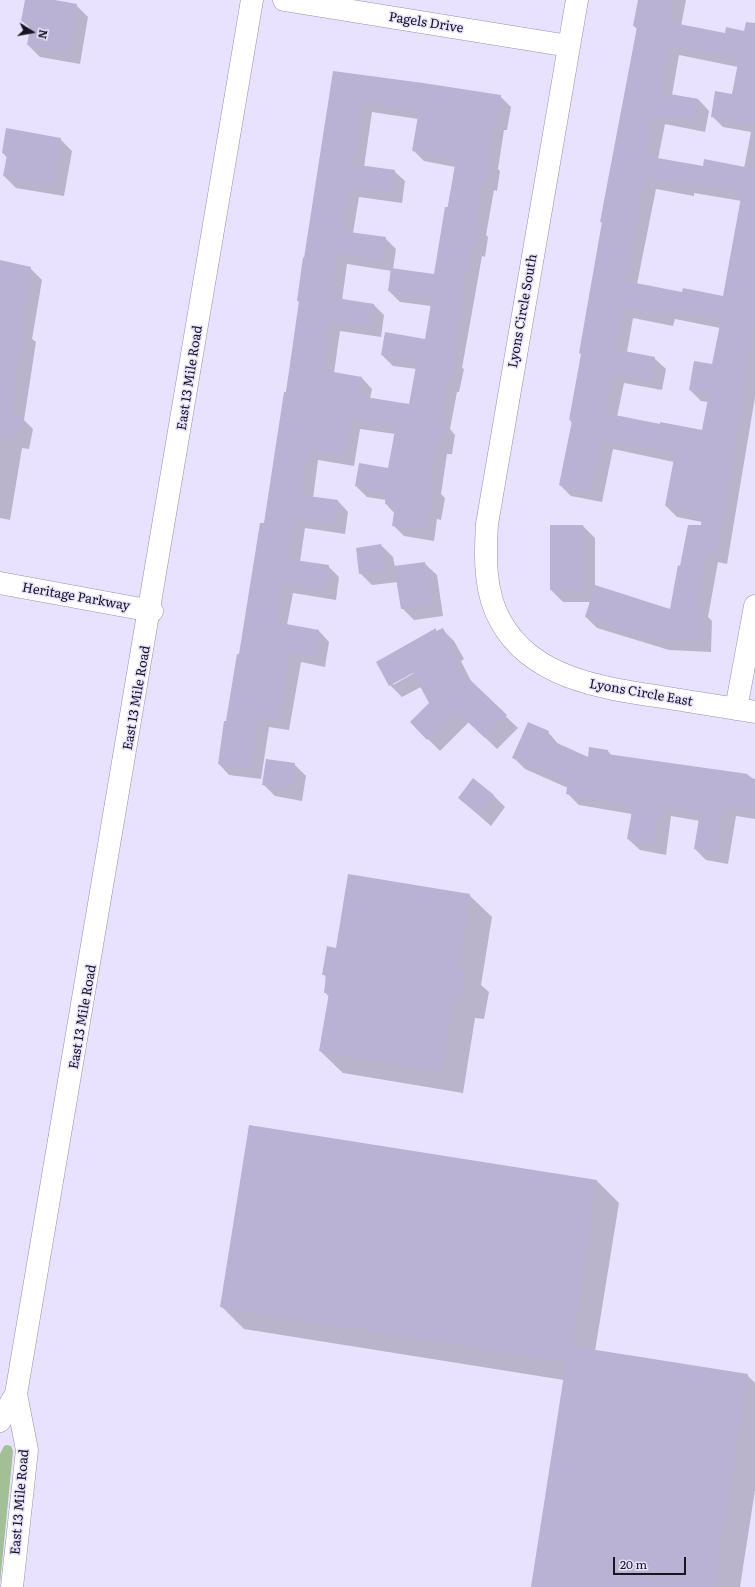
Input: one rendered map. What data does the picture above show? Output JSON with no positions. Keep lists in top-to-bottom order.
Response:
{
  "streets": {
    "main road": [
      "Pagels Drive",
      "Lyons Circle South",
      "East 13 Mile Road",
      "Heritage Parkway",
      "Lyons Circle East"
    ]
  },
  "crossings": [
    ["Pagels Drive", "Lyons Circle South"],
    ["Lyons Circle South", "Lyons Circle East"],
    ["East 13 Mile Road", "Heritage Parkway"]
  ],
  "scale_bar": "20 m",
  "north": "right"
}
